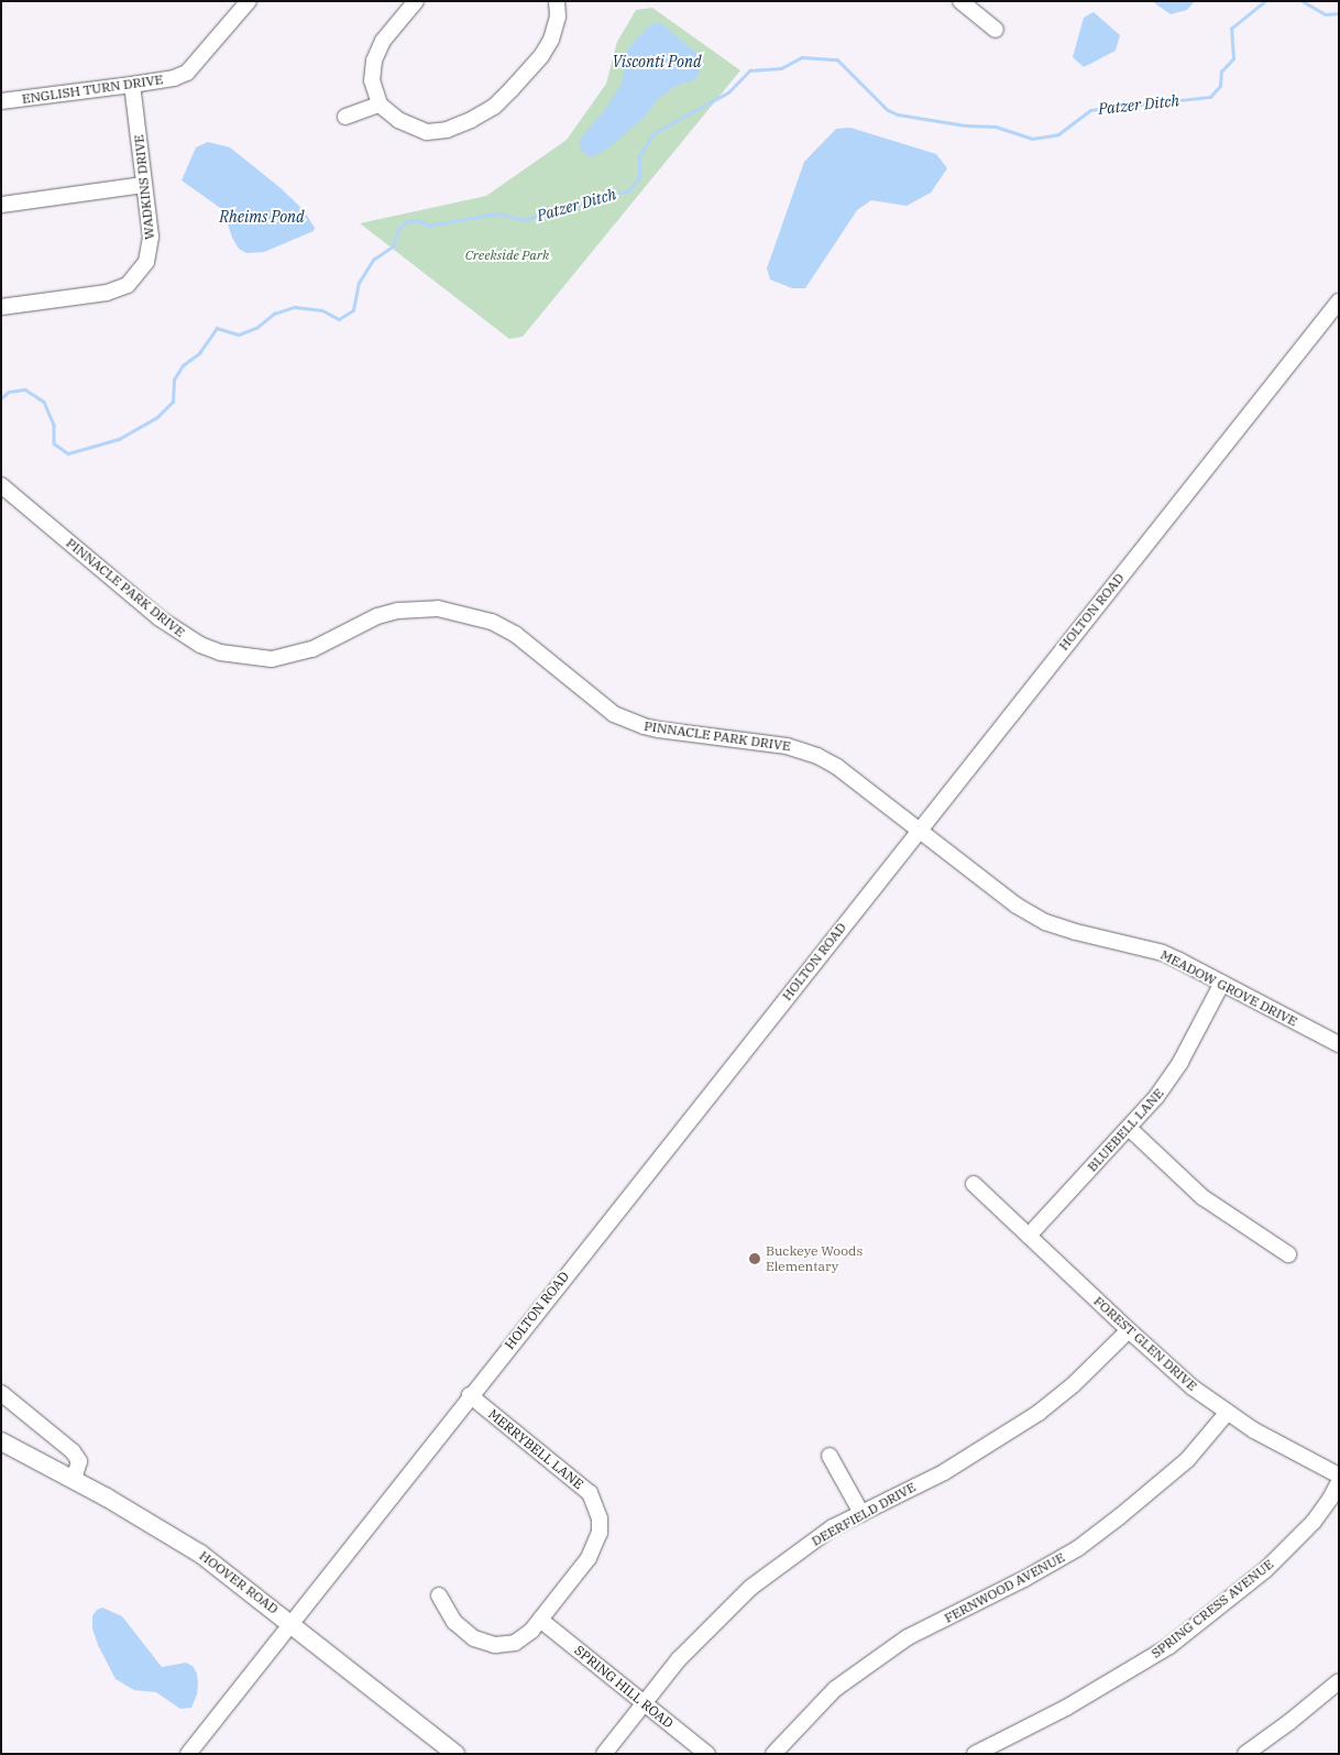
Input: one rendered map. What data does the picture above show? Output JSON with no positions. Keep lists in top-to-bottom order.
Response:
{
  "streets": {
    "main road": ["HOOVER ROAD"],
    "street": [
      "ENGLISH TURN DRIVE",
      "WADKINS DRIVE",
      "PINNACLE PARK DRIVE",
      "HOLTON ROAD",
      "MEADOW GROVE DRIVE",
      "BLUEBELL LANE",
      "FOREST GLEN DRIVE",
      "MERRYBELL LANE",
      "DEERFIELD DRIVE",
      "FERNWOOD AVENUE",
      "SPRING CRESS AVENUE",
      "SPRING HILL ROAD"
    ]
  },
  "crossings": [
    ["ENGLISH TURN DRIVE", "WADKINS DRIVE"],
    ["PINNACLE PARK DRIVE", "HOLTON ROAD"],
    ["PINNACLE PARK DRIVE", "MEADOW GROVE DRIVE"],
    ["HOLTON ROAD", "MEADOW GROVE DRIVE"],
    ["HOLTON ROAD", "MERRYBELL LANE"],
    ["HOLTON ROAD", "HOOVER ROAD"],
    ["MEADOW GROVE DRIVE", "BLUEBELL LANE"],
    ["BLUEBELL LANE", "FOREST GLEN DRIVE"],
    ["FOREST GLEN DRIVE", "DEERFIELD DRIVE"],
    ["FOREST GLEN DRIVE", "FERNWOOD AVENUE"],
    ["MERRYBELL LANE", "SPRING HILL ROAD"],
    ["DEERFIELD DRIVE", "SPRING HILL ROAD"]
  ],
  "water": ["Visconti Pond", "Patzer Ditch", "Rheims Pond"],
  "parks": ["Creekside Park"],
  "places": ["Buckeye Woods Elementary"]
}
